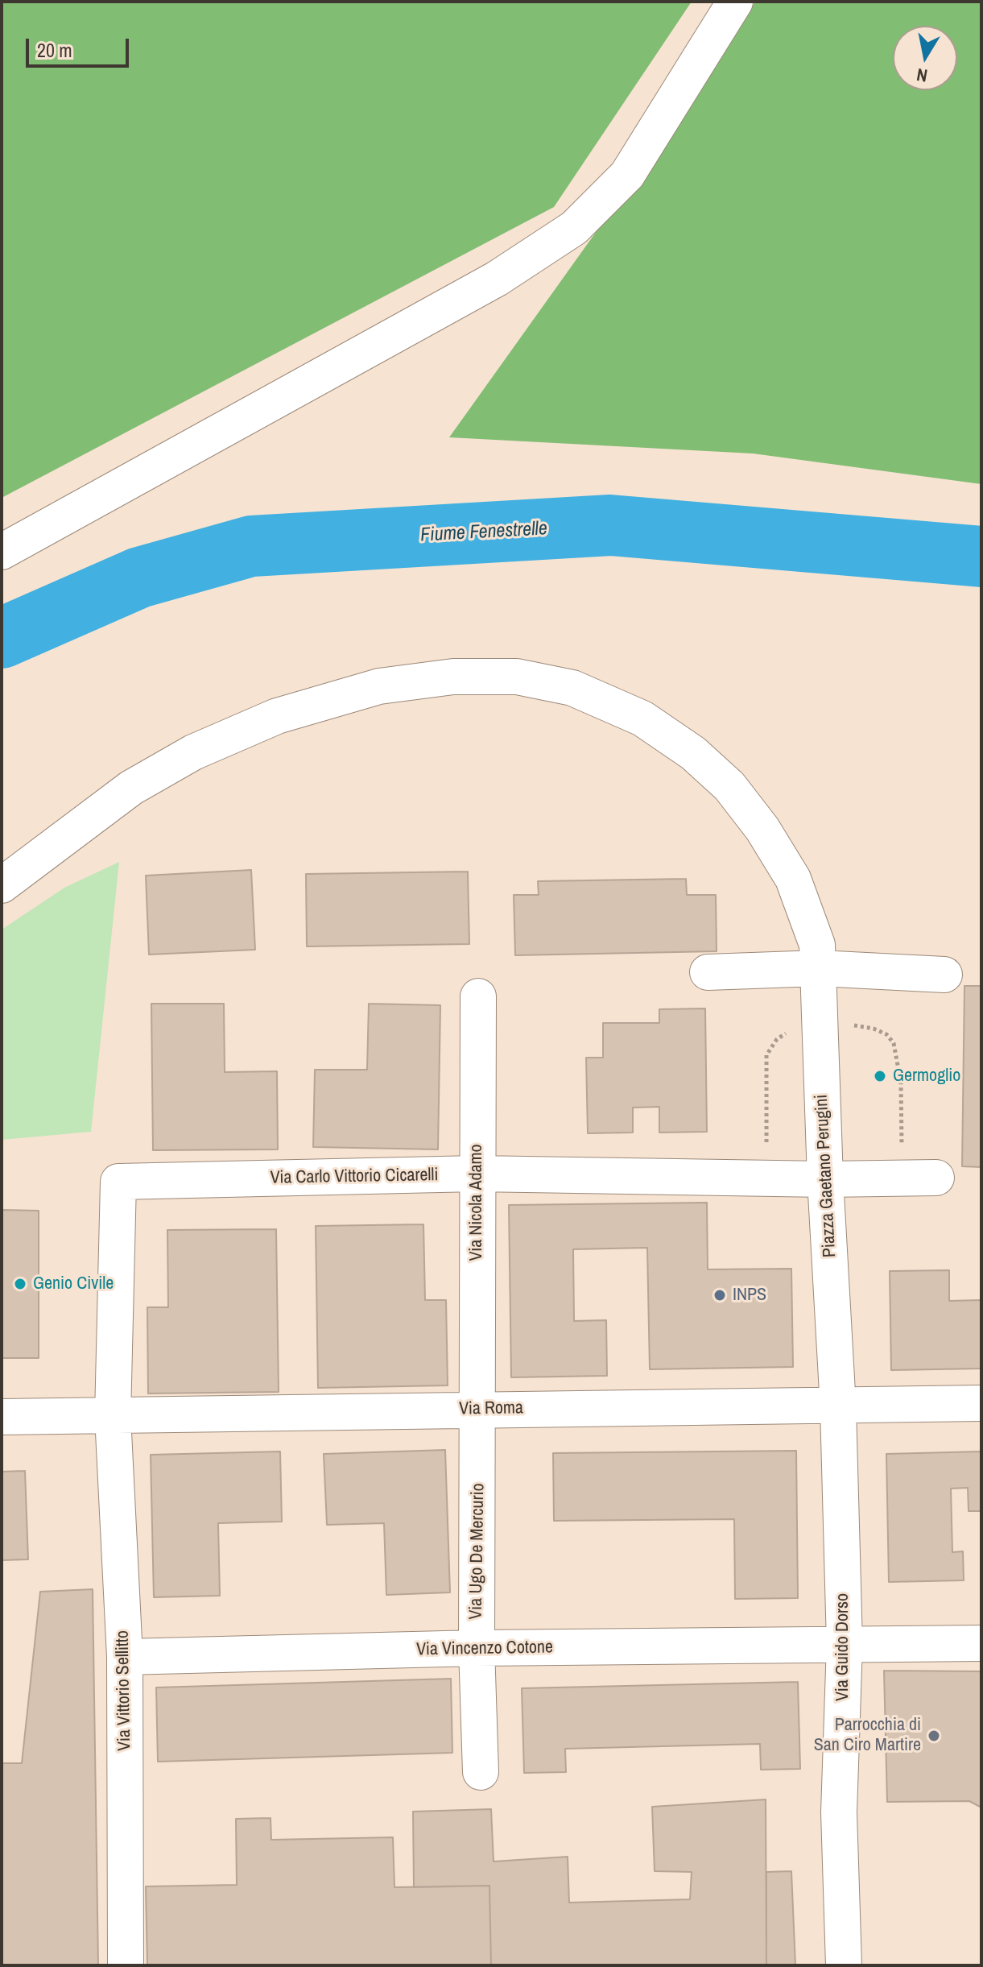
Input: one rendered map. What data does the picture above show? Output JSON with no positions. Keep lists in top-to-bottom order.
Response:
{
  "streets": {
    "street": [
      "Piazza Gaetano Perugini",
      "Via Carlo Vittorio Cicarelli",
      "Via Nicola Adamo",
      "Via Roma",
      "Via Ugo De Mercurio",
      "Via Guido Dorso",
      "Via Vincenzo Cotone",
      "Via Vittorio Sellitto"
    ]
  },
  "crossings": [
    ["Piazza Gaetano Perugini", "Via Carlo Vittorio Cicarelli"],
    ["Piazza Gaetano Perugini", "Via Roma"],
    ["Piazza Gaetano Perugini", "Via Guido Dorso"],
    ["Via Carlo Vittorio Cicarelli", "Via Nicola Adamo"],
    ["Via Carlo Vittorio Cicarelli", "Via Roma"],
    ["Via Carlo Vittorio Cicarelli", "Via Vittorio Sellitto"],
    ["Via Nicola Adamo", "Via Roma"],
    ["Via Nicola Adamo", "Via Ugo De Mercurio"],
    ["Via Roma", "Via Ugo De Mercurio"],
    ["Via Roma", "Via Guido Dorso"],
    ["Via Roma", "Via Vittorio Sellitto"],
    ["Via Ugo De Mercurio", "Via Vincenzo Cotone"],
    ["Via Guido Dorso", "Via Vincenzo Cotone"],
    ["Via Vincenzo Cotone", "Via Vittorio Sellitto"]
  ],
  "water": ["Fiume Fenestrelle"],
  "places": [
    "Germoglio",
    "Genio Civile",
    "INPS",
    "Parrocchia di San Ciro Martire"
  ],
  "scale_bar": "20 m",
  "north": "bottom"
}
